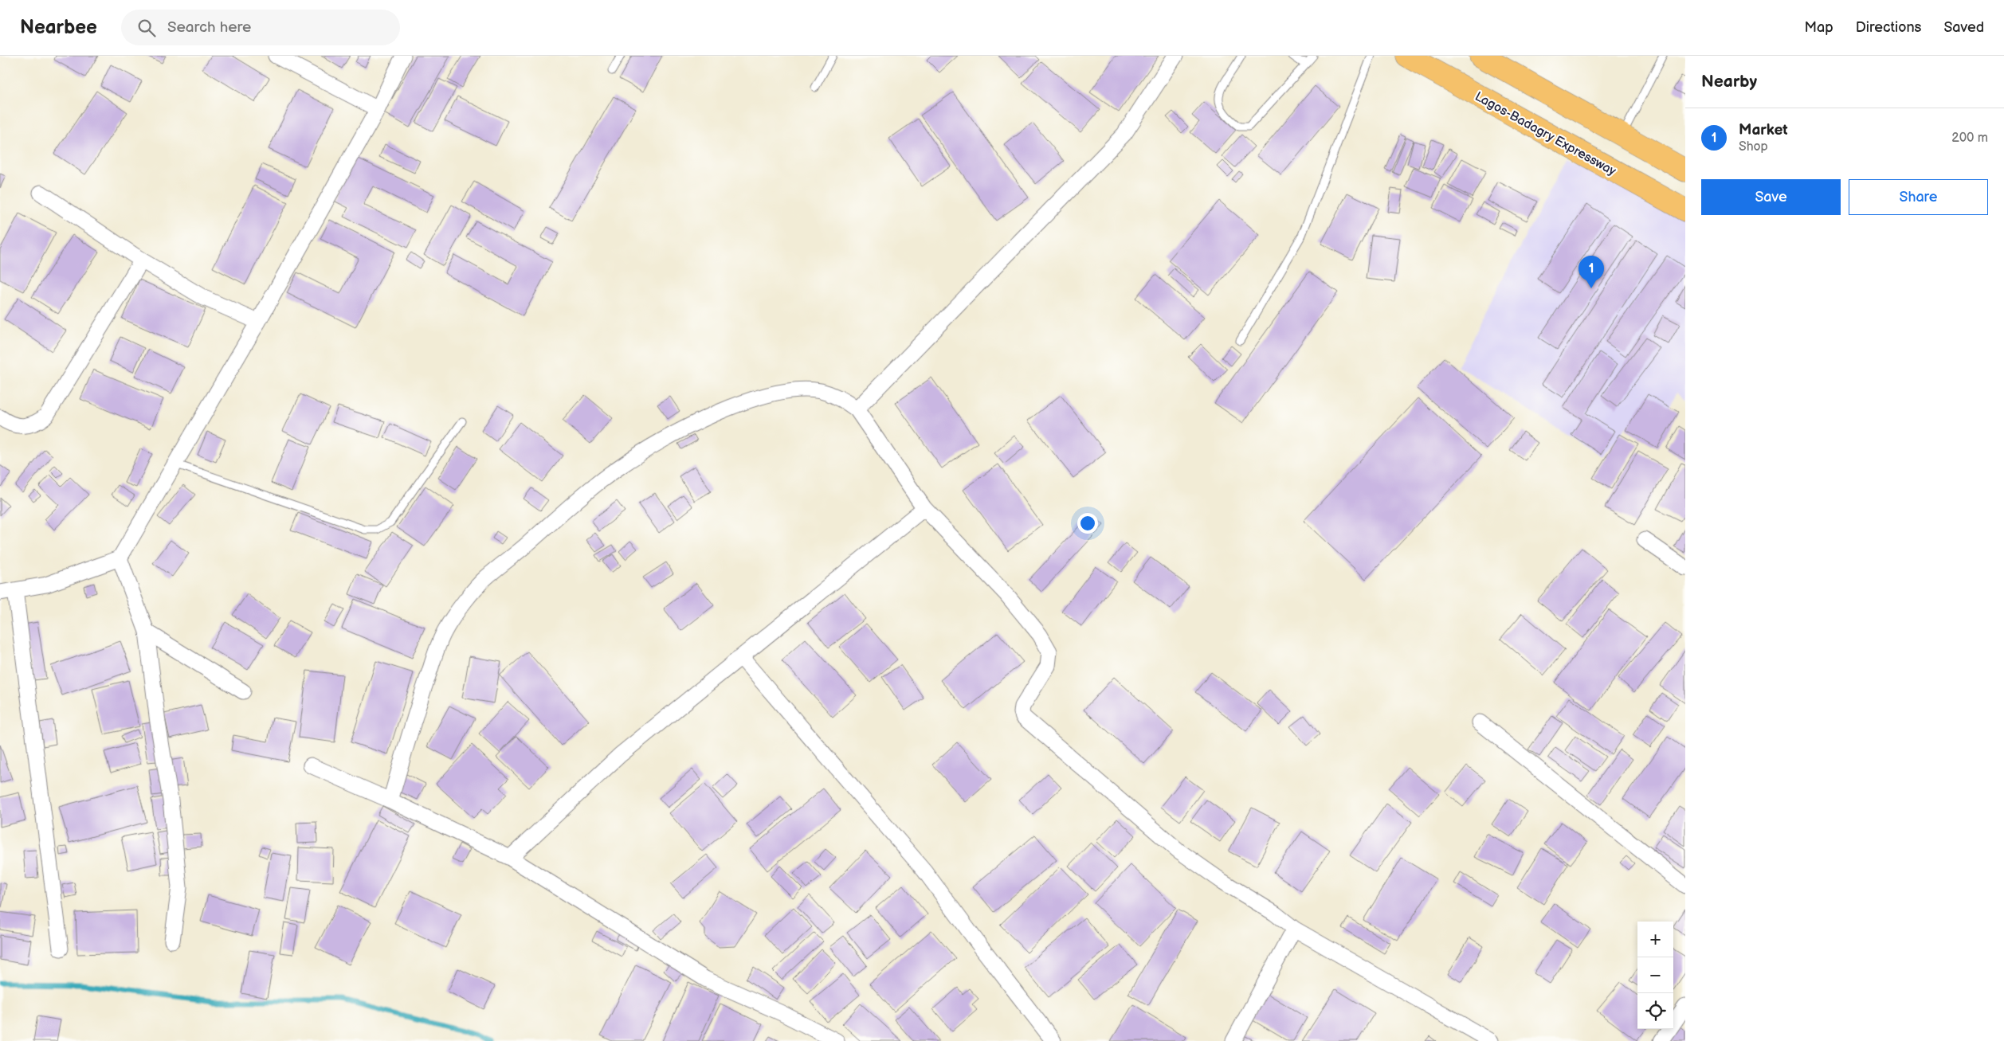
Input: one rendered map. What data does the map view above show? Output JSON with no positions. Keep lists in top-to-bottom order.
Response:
{
  "streets": {
    "highway": ["Lagos-Badagry Expressway"]
  },
  "page": {
    "header": "Nearbee",
    "search": "Search here",
    "nav": ["Map", "Directions", "Saved"],
    "heading": "Nearby",
    "list": [
      {
        "mark": "1",
        "name": "Market",
        "note": "Shop",
        "value": "200 m"
      }
    ],
    "buttons": ["Save", "Share"],
    "pins": "1",
    "map_buttons": ["+", "−"]
  }
}
